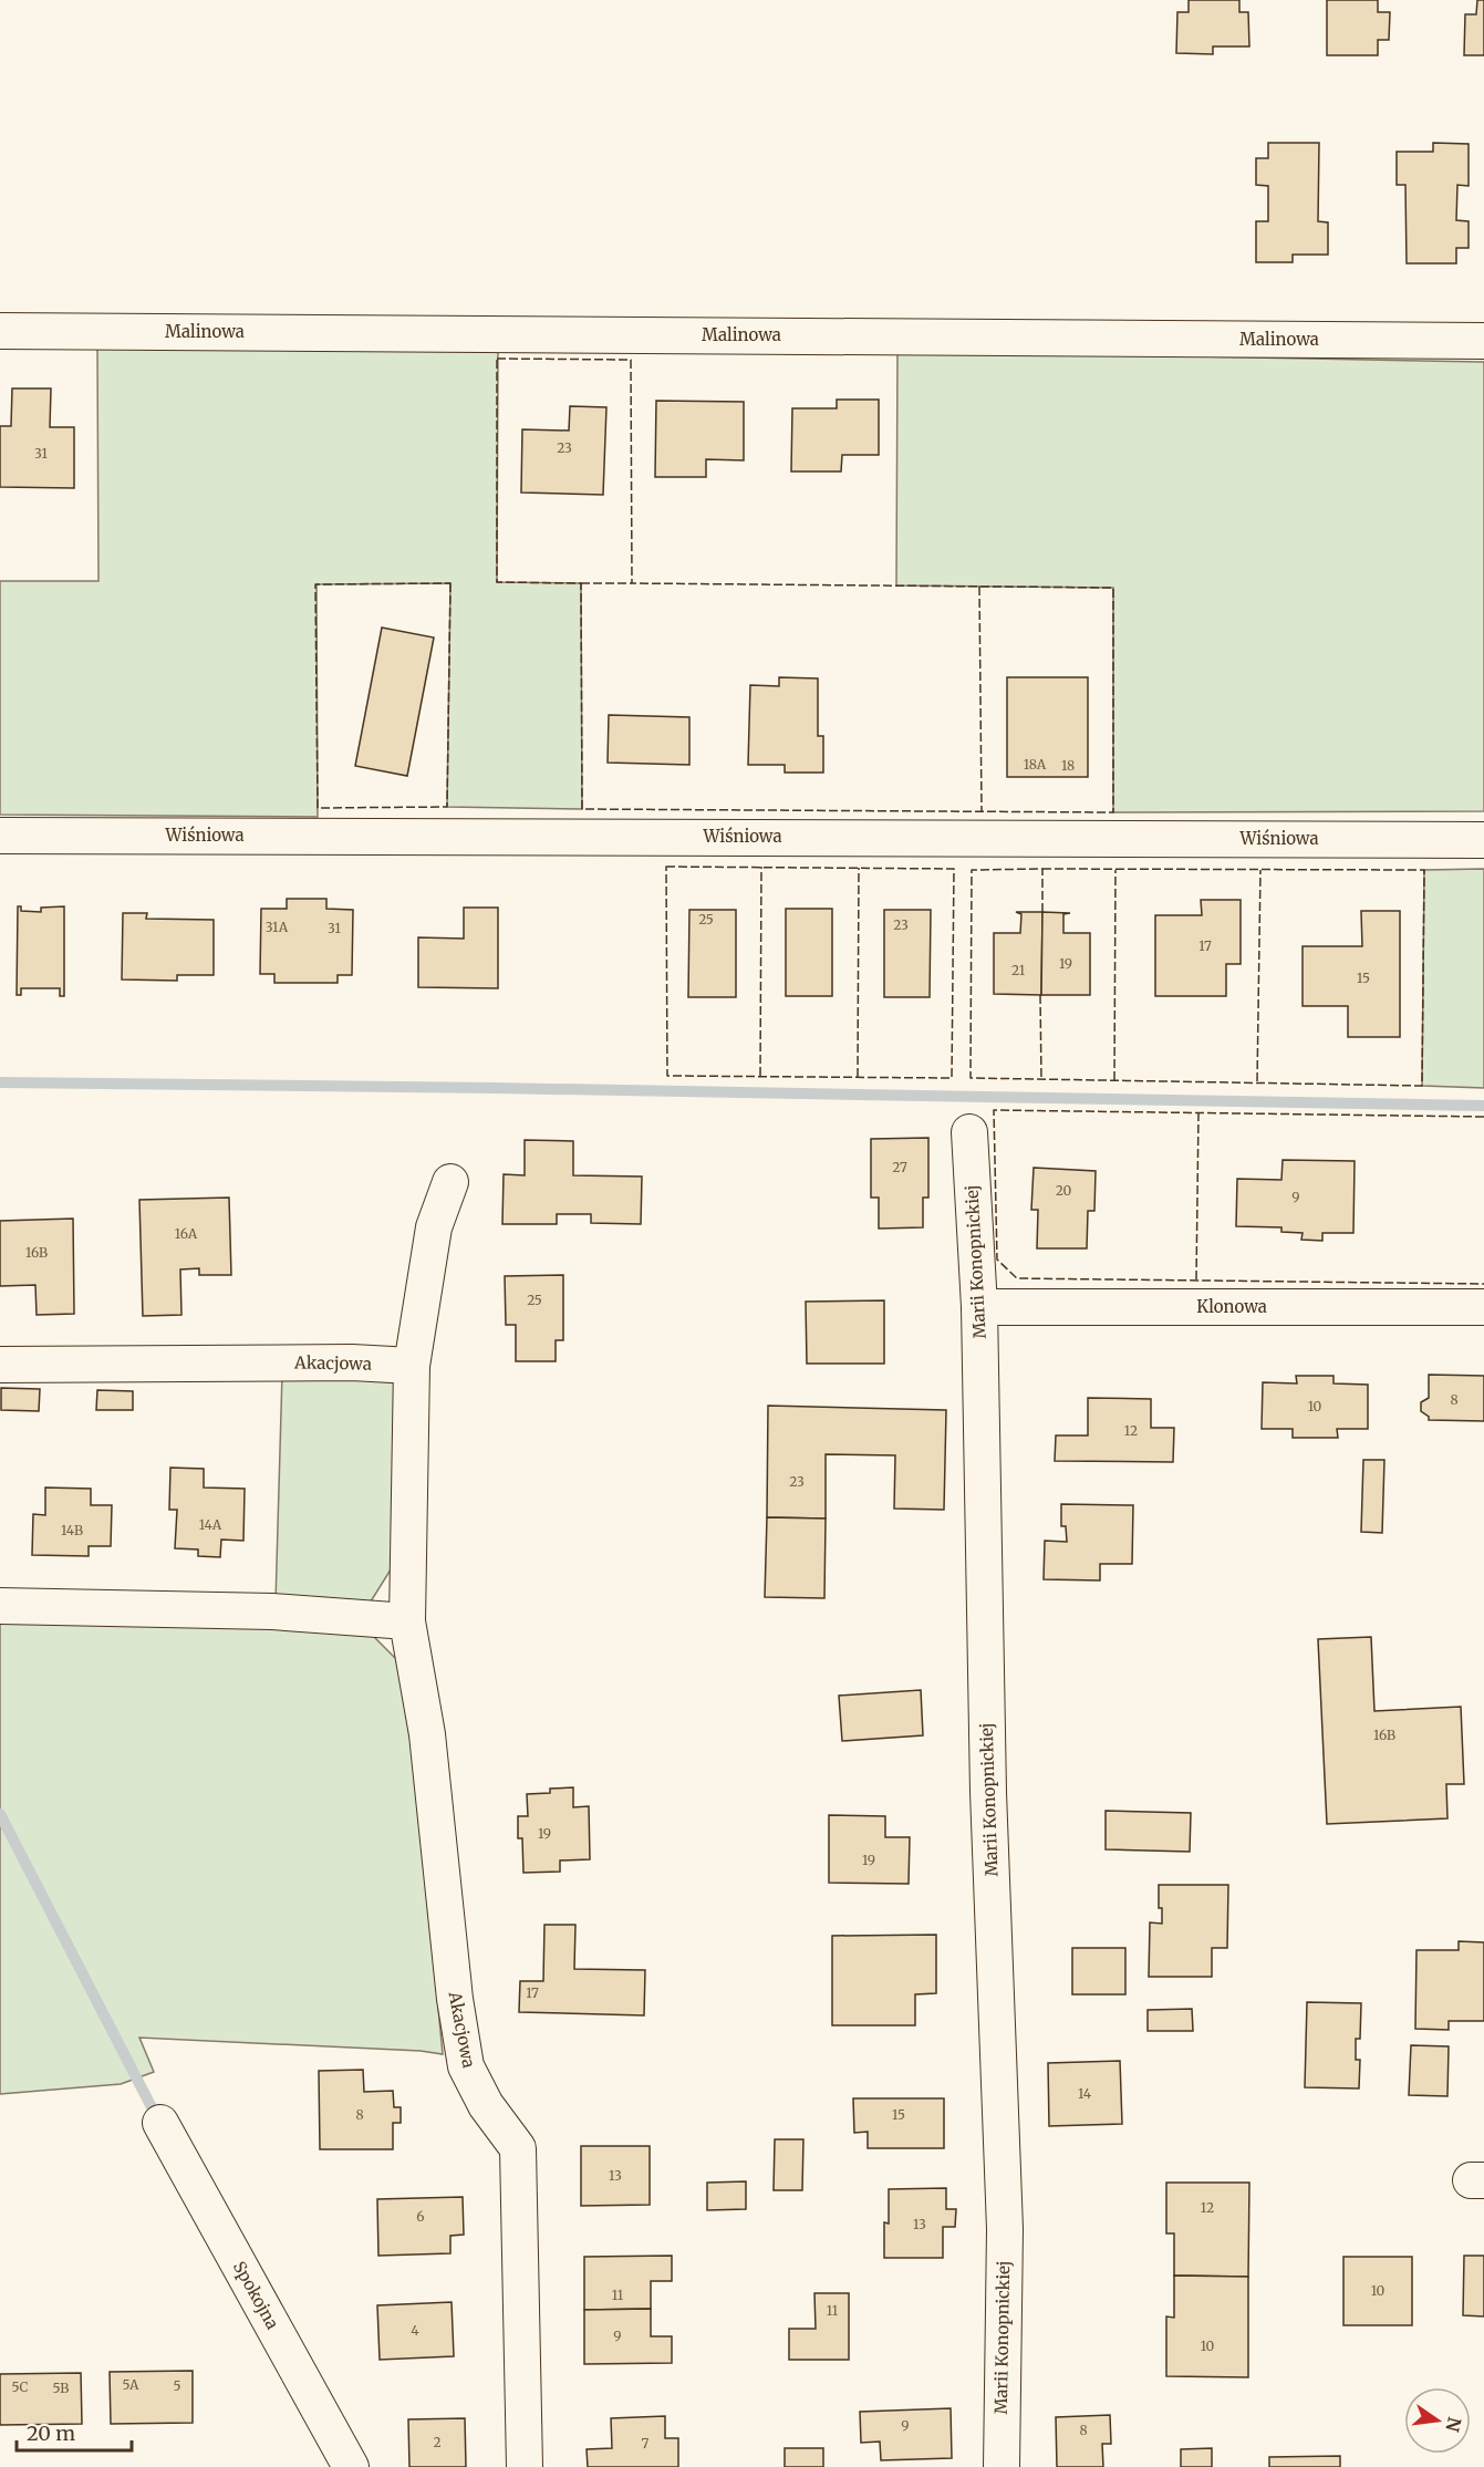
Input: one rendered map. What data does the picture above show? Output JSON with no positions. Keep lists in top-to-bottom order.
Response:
{
  "streets": {
    "street": [
      "Malinowa",
      "Wiśniowa",
      "Marii Konopnickiej",
      "Klonowa",
      "Akacjowa",
      "Spokojna"
    ]
  },
  "crossings": [
    ["Marii Konopnickiej", "Klonowa"]
  ],
  "house_numbers": [
    "23",
    "31",
    "18A",
    "18",
    "25",
    "23",
    "31A",
    "31",
    "17",
    "19",
    "21",
    "15",
    "27",
    "20",
    "9",
    "16A",
    "16B",
    "25",
    "8",
    "10",
    "12",
    "23",
    "14A",
    "14B",
    "16B",
    "19",
    "19",
    "17",
    "14",
    "8",
    "15",
    "13",
    "12",
    "6",
    "13",
    "10",
    "11",
    "11",
    "4",
    "9",
    "10",
    "5A",
    "5",
    "5C",
    "5B",
    "9",
    "8",
    "2",
    "7"
  ],
  "scale_bar": "20 m",
  "north": "right"
}
